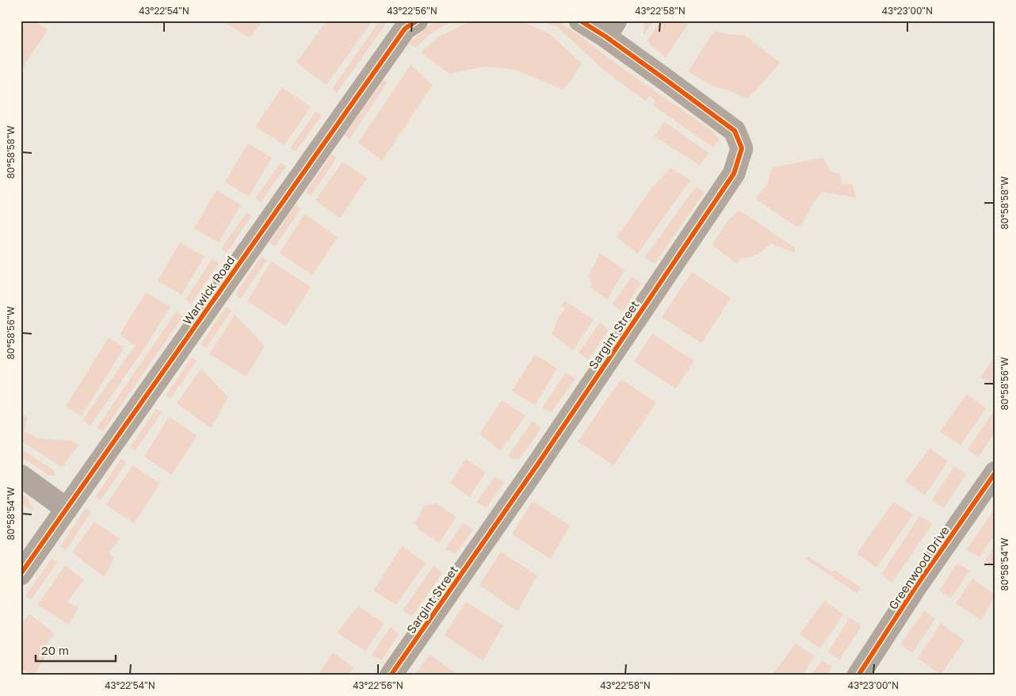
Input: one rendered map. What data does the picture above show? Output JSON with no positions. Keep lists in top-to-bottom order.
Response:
{
  "streets": {
    "street": ["Warwick Road", "Sargint Street", "Greenwood Drive"]
  },
  "scale_bar": "20 m",
  "coordinates": [
    "43°22'54\"N",
    "43°22'56\"N",
    "43°22'58\"N",
    "43°23'00\"N",
    "80°58'58\"W",
    "80°58'56\"W",
    "80°58'54\"W"
  ]
}
